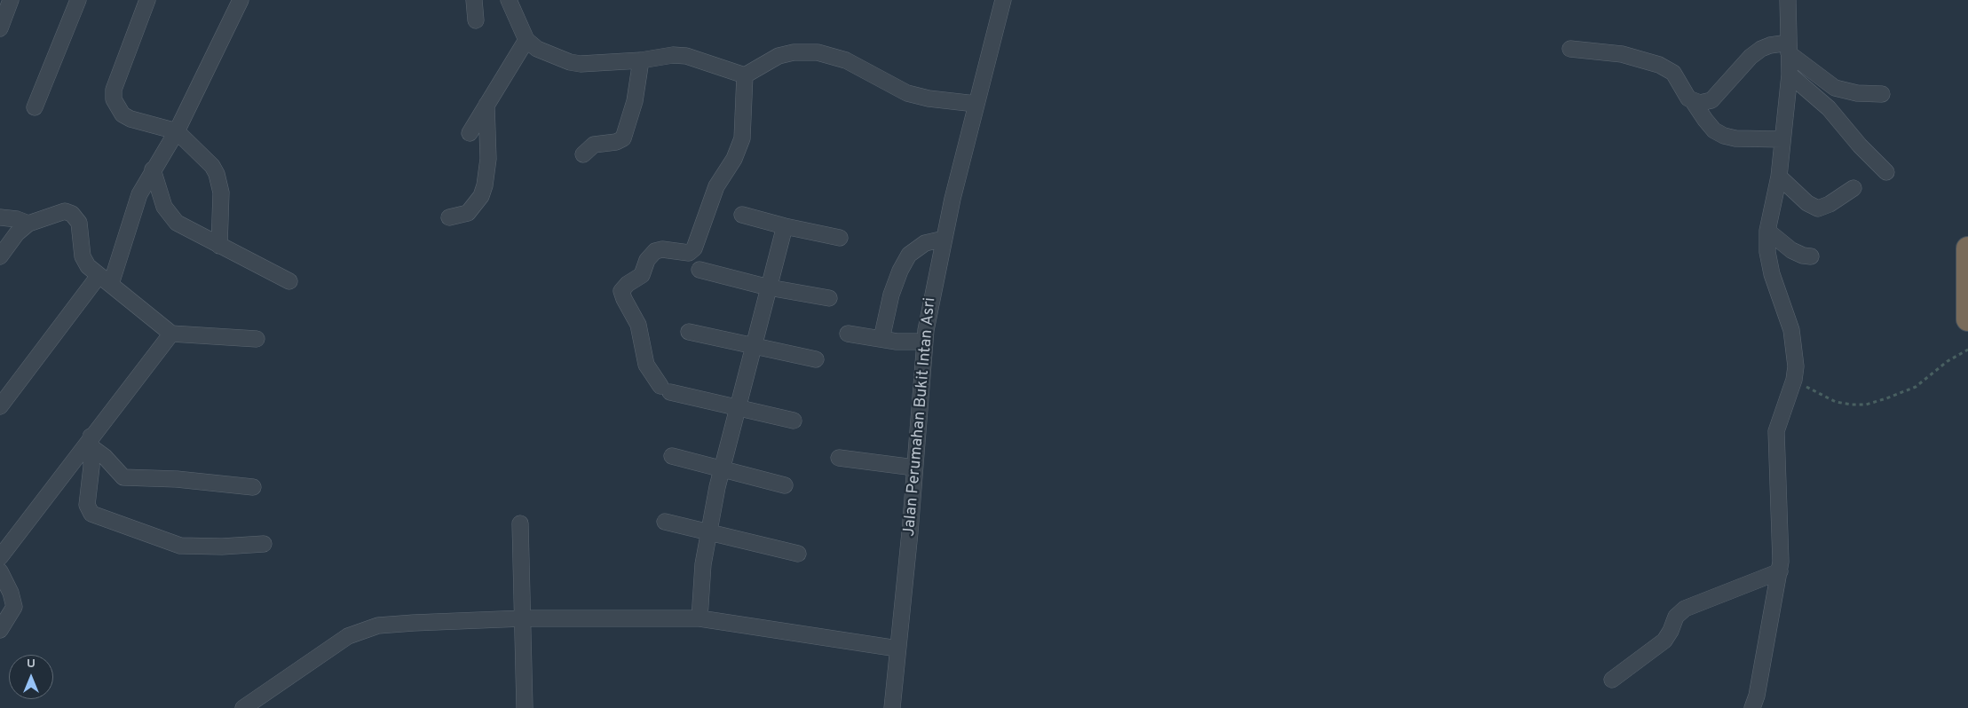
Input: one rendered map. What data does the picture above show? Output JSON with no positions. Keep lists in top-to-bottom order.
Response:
{
  "streets": {
    "street": ["Jalan Perumahan Bukit Intan Asri"]
  },
  "north": "top"
}
